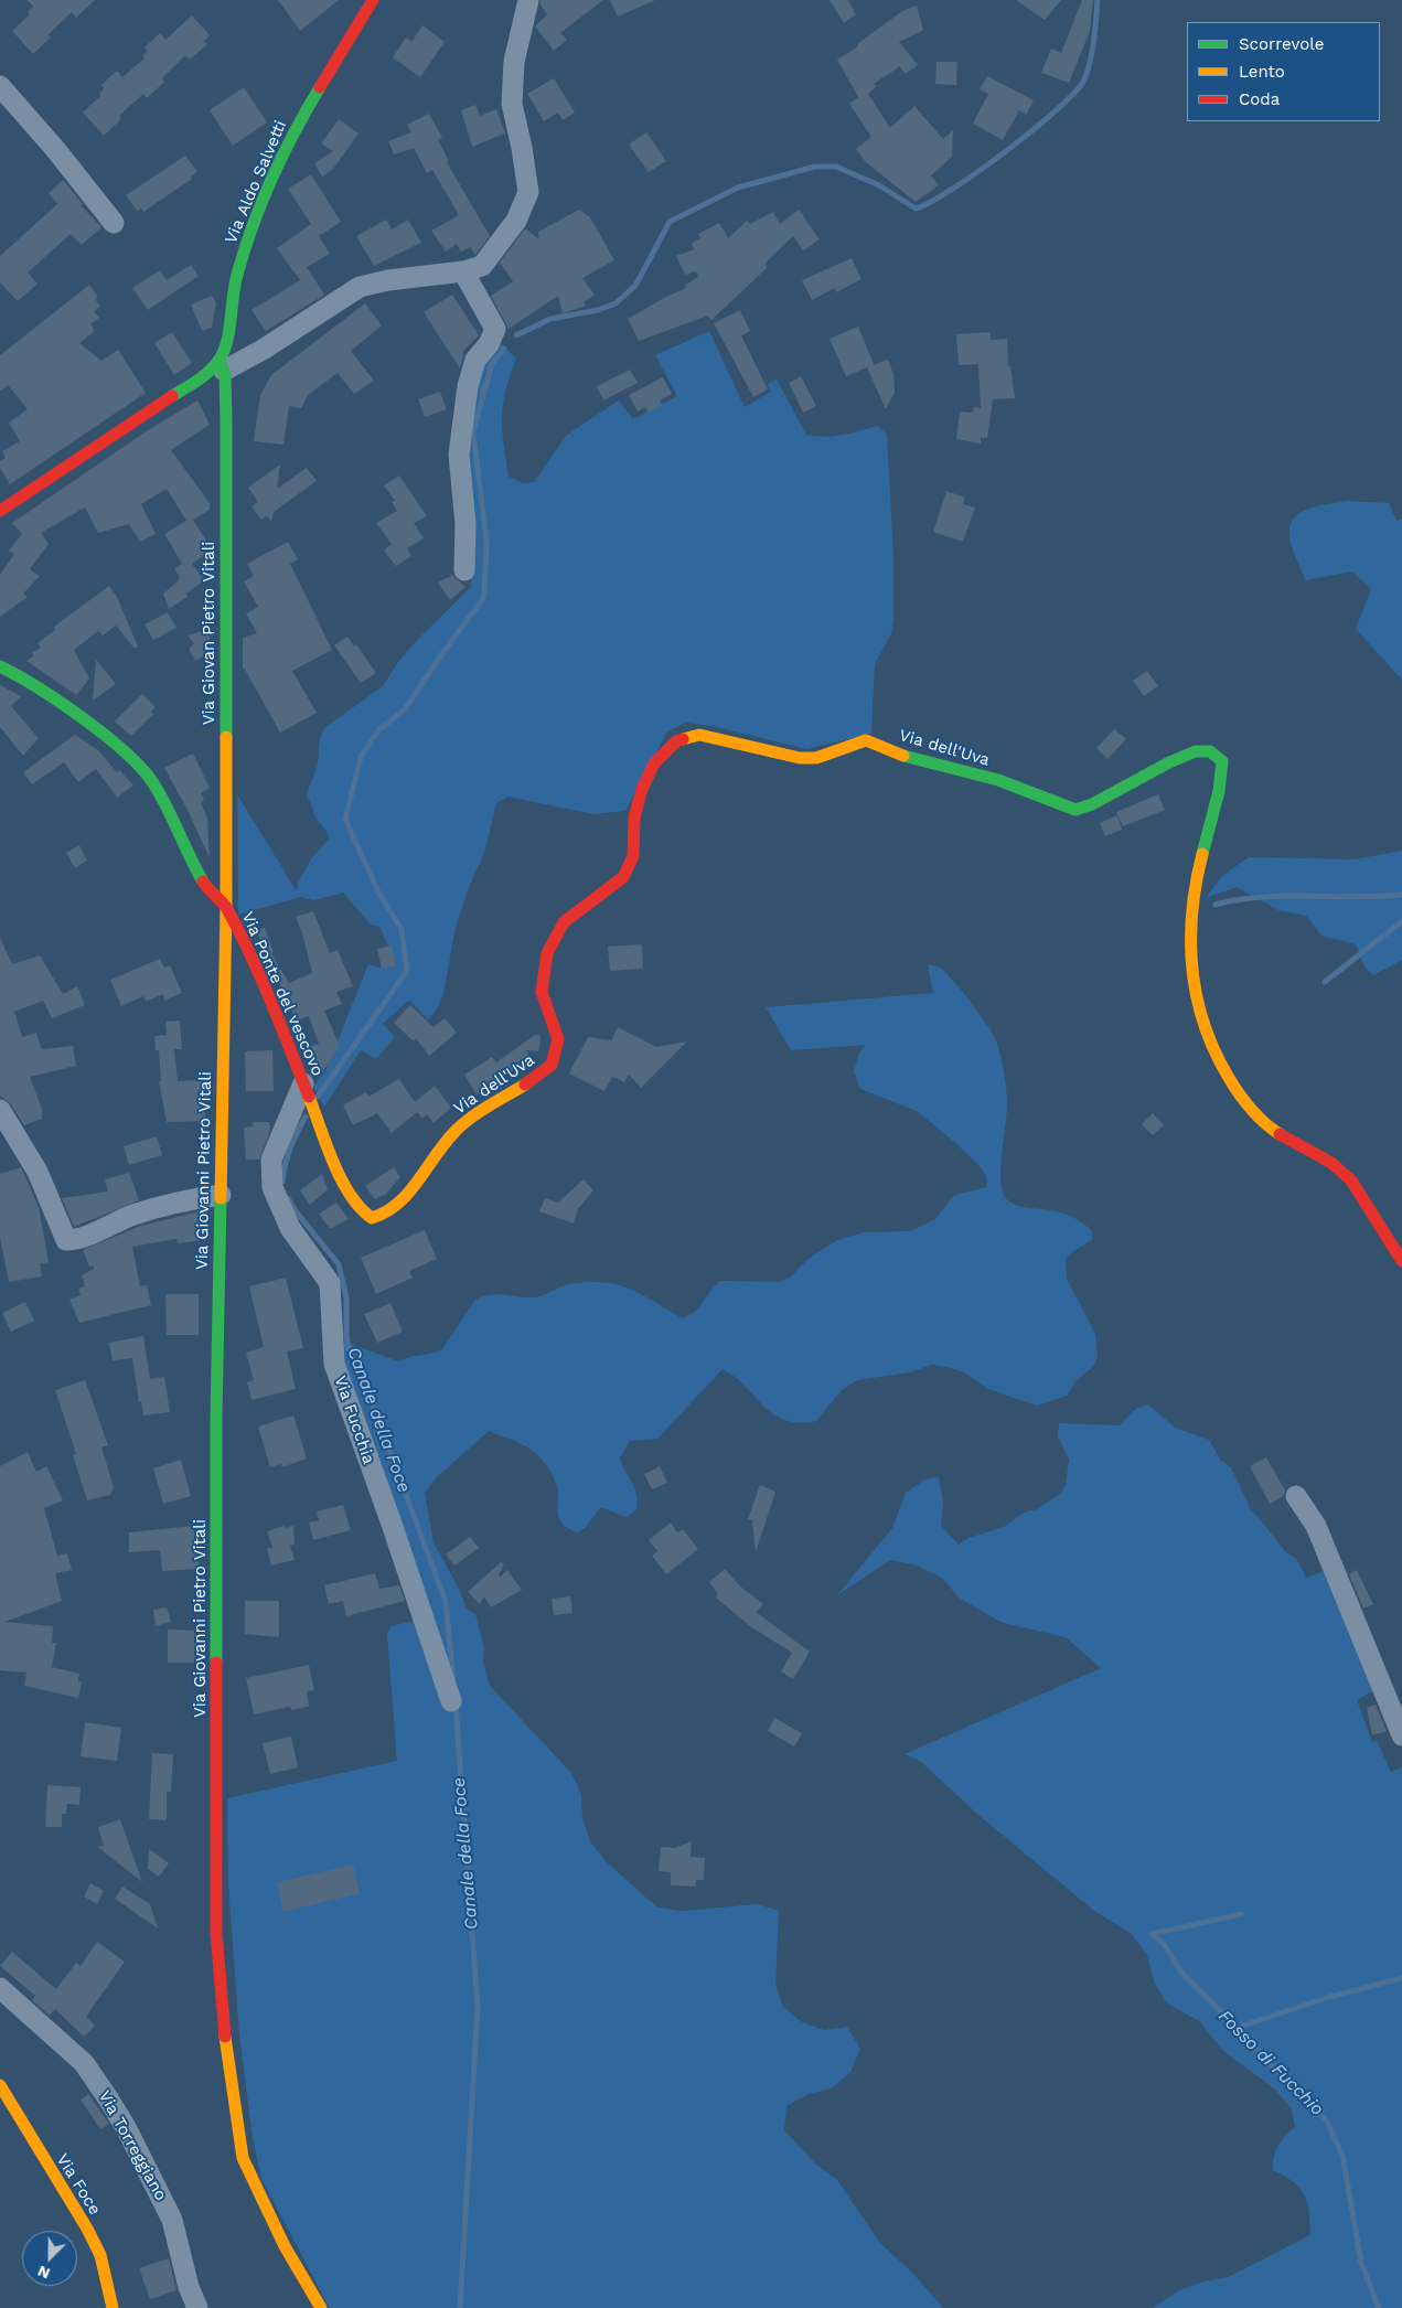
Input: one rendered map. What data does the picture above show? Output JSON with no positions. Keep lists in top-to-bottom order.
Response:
{
  "streets": {
    "street": [
      "Via Aldo Salvetti",
      "Via Giovan Pietro Vitali",
      "Via dell'Uva",
      "Via Ponte del vescovo",
      "Via Giovanni Pietro Vitali",
      "Via Fucchia",
      "Via Torreggiano",
      "Via Foce"
    ]
  },
  "crossings": [
    ["Via Aldo Salvetti", "Via Giovan Pietro Vitali"],
    ["Via Giovan Pietro Vitali", "Via Ponte del vescovo"],
    ["Via Giovan Pietro Vitali", "Via Giovanni Pietro Vitali"],
    ["Via dell'Uva", "Via Ponte del vescovo"],
    ["Via Ponte del vescovo", "Via Giovanni Pietro Vitali"],
    ["Via Ponte del vescovo", "Via Fucchia"]
  ],
  "water": ["Canale della Foce", "Fosso di Fucchio"],
  "legend": ["Scorrevole", "Lento", "Coda"],
  "north": "bottom left"
}
